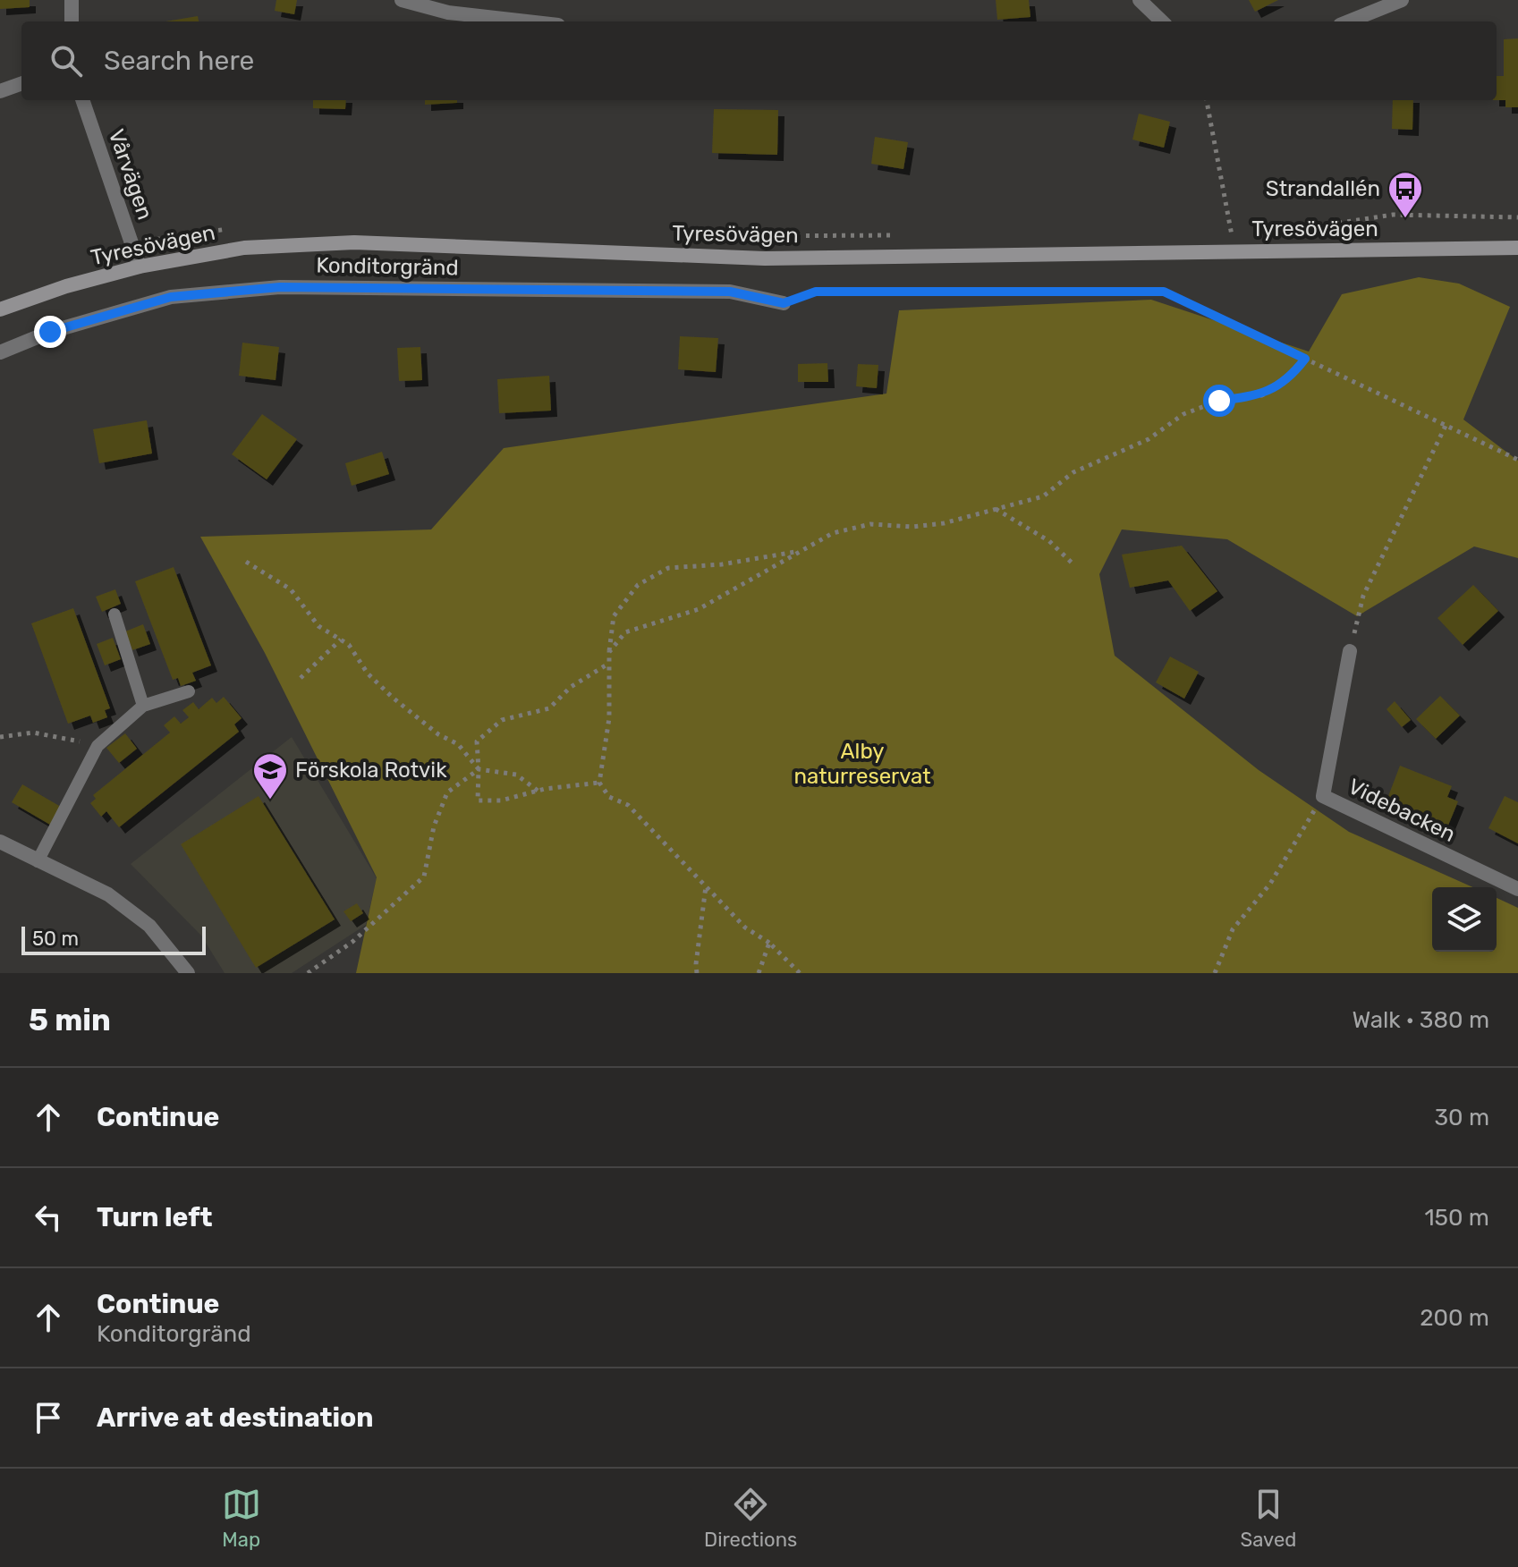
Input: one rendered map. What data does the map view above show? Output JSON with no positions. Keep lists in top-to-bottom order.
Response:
{
  "streets": {
    "main road": ["Tyresövägen"],
    "street": ["Vårvägen", "Konditorgränd", "Videbacken"]
  },
  "crossings": [
    ["Vårvägen", "Tyresövägen"]
  ],
  "parks": ["Alby naturreservat"],
  "places": {
    "bus stop": ["Strandallén"],
    "school or university": ["Förskola Rotvik"]
  },
  "scale_bar": "50 m",
  "page": {
    "search": "Search here",
    "scale": "50 m",
    "heading": ["5 min", "Walk · 380 m"],
    "list": [
      ["Continue", "30 m"],
      ["Turn left", "150 m"],
      ["Continue", "Konditorgränd", "200 m"],
      "Arrive at destination"
    ],
    "nav": ["Map", "Directions", "Saved"]
  }
}
